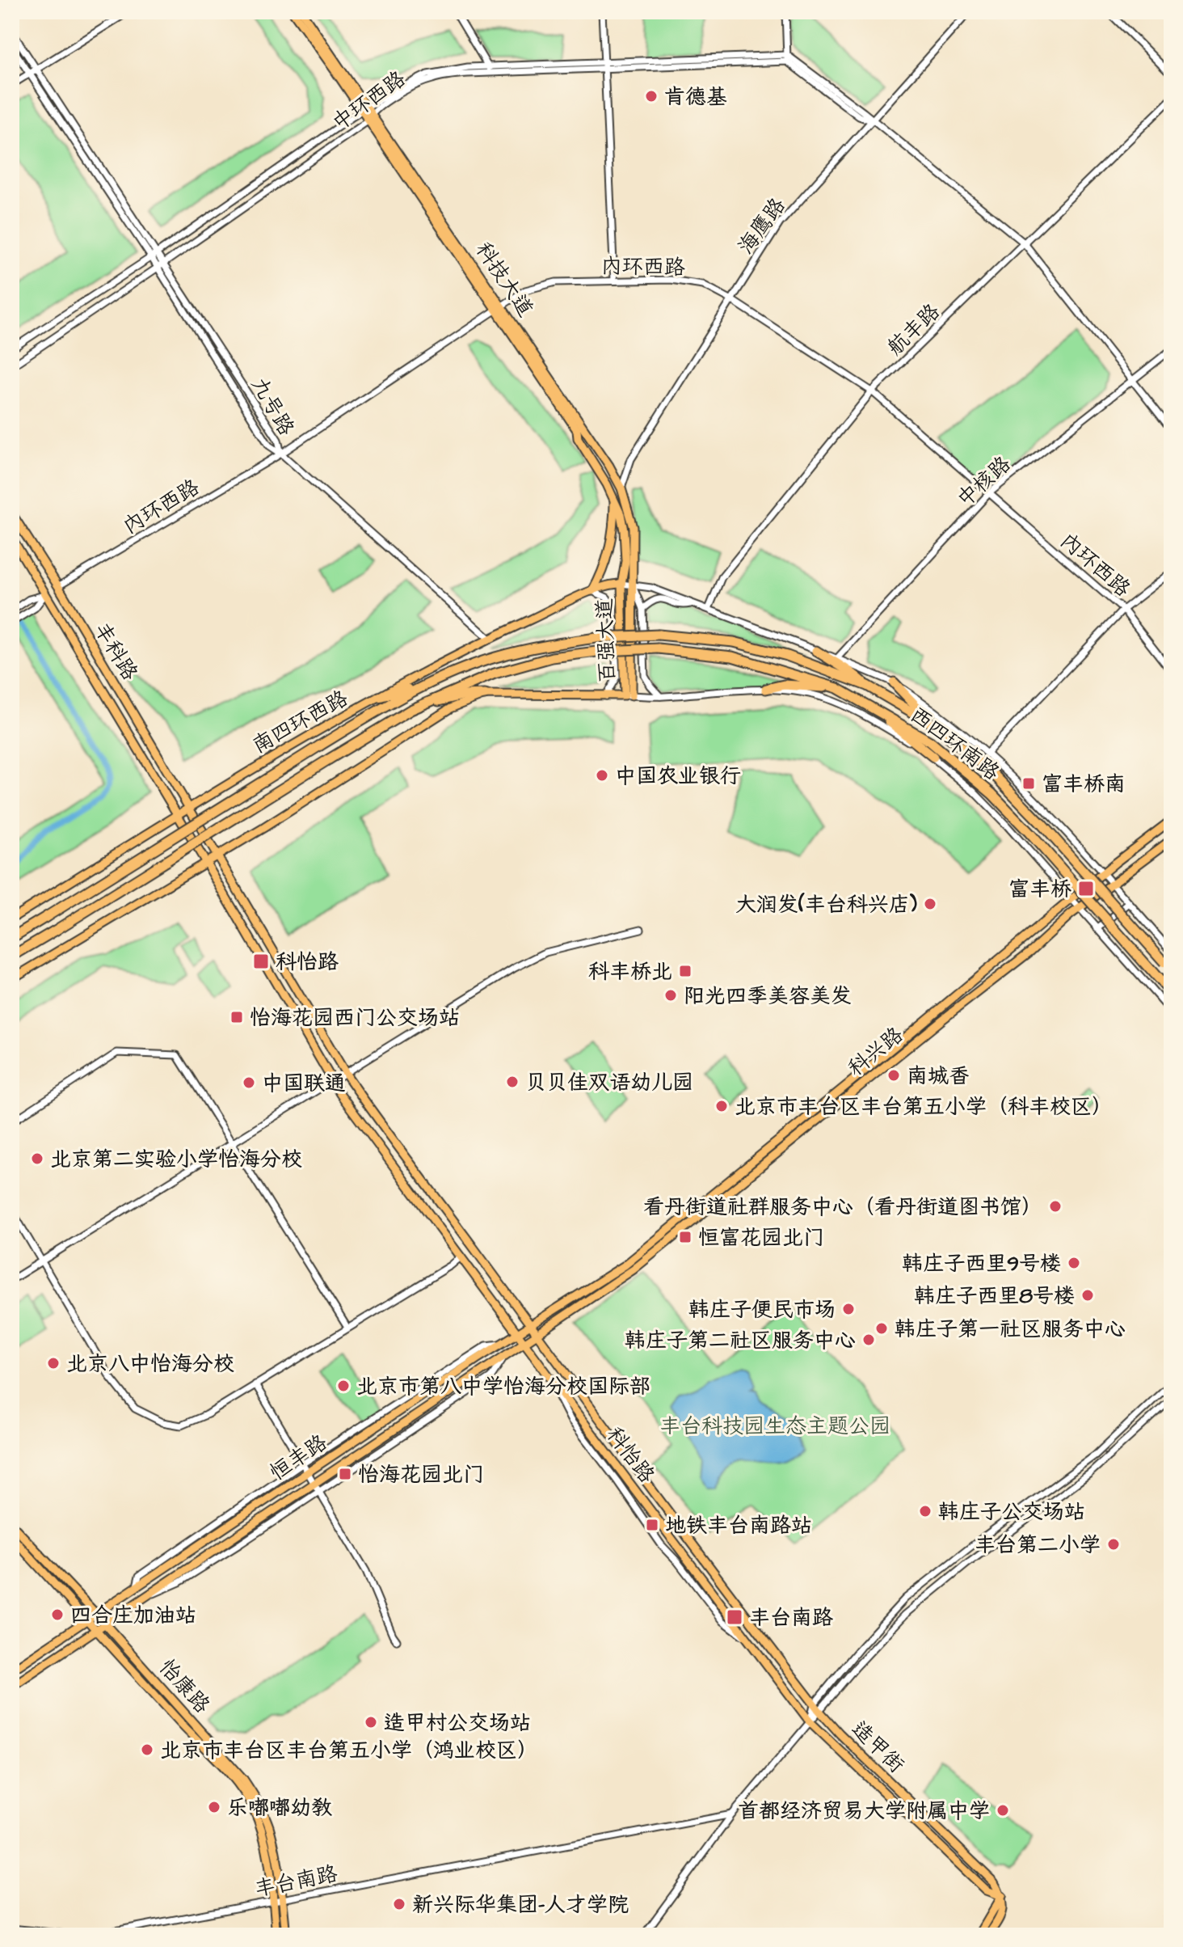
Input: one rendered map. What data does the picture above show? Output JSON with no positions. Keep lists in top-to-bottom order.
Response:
{
  "streets": {
    "highway": ["南四环西路", "西四环南路"],
    "main road": [
      "科技大道",
      "百强大道",
      "丰科路",
      "科兴路",
      "科怡路",
      "恒丰路",
      "怡康路",
      "造甲街"
    ],
    "street": [
      "中环西路",
      "海鹰路",
      "内环西路",
      "航丰路",
      "九号路",
      "中核路",
      "丰台南路"
    ]
  },
  "crossings": [
    ["中环西路", "科技大道"],
    ["中环西路", "九号路"],
    ["海鹰路", "内环西路"],
    ["海鹰路", "科技大道"],
    ["内环西路", "科技大道"],
    ["内环西路", "航丰路"],
    ["内环西路", "九号路"],
    ["内环西路", "中核路"],
    ["内环西路", "丰科路"],
    ["科技大道", "百强大道"],
    ["科技大道", "南四环西路"],
    ["科技大道", "西四环南路"],
    ["航丰路", "西四环南路"],
    ["九号路", "南四环西路"],
    ["中核路", "西四环南路"],
    ["百强大道", "南四环西路"],
    ["百强大道", "西四环南路"],
    ["丰科路", "南四环西路"],
    ["丰科路", "科怡路"],
    ["南四环西路", "西四环南路"],
    ["南四环西路", "科怡路"],
    ["西四环南路", "科兴路"],
    ["科兴路", "科怡路"],
    ["科兴路", "恒丰路"],
    ["科怡路", "恒丰路"],
    ["科怡路", "造甲街"],
    ["恒丰路", "怡康路"],
    ["怡康路", "丰台南路"]
  ],
  "parks": ["丰台科技园生态主题公园"],
  "places": {
    "other": [
      "肯德基",
      "中国农业银行",
      "大润发(丰台科兴店)",
      "阳光四季美容美发",
      "南城香",
      "贝贝佳双语幼儿园",
      "中国联通",
      "北京市丰台区丰台第五小学（科丰校区）",
      "北京第二实验小学怡海分校",
      "看丹街道社群服务中心（看丹街道图书馆）",
      "韩庄子西里9号楼",
      "韩庄子西里8号楼",
      "韩庄子便民市场",
      "韩庄子第一社区服务中心",
      "韩庄子第二社区服务中心",
      "北京八中怡海分校",
      "北京市第八中学怡海分校国际部",
      "韩庄子公交场站",
      "丰台第二小学",
      "四合庄加油站",
      "造甲村公交场站",
      "北京市丰台区丰台第五小学（鸿业校区）",
      "乐嘟嘟幼教",
      "首都经济贸易大学附属中学",
      "新兴际华集团-人才学院"
    ],
    "transit": [
      "富丰桥南",
      "富丰桥",
      "科怡路",
      "科丰桥北",
      "怡海花园西门公交场站",
      "恒富花园北门",
      "怡海花园北门",
      "地铁丰台南路站",
      "丰台南路"
    ]
  }
}
